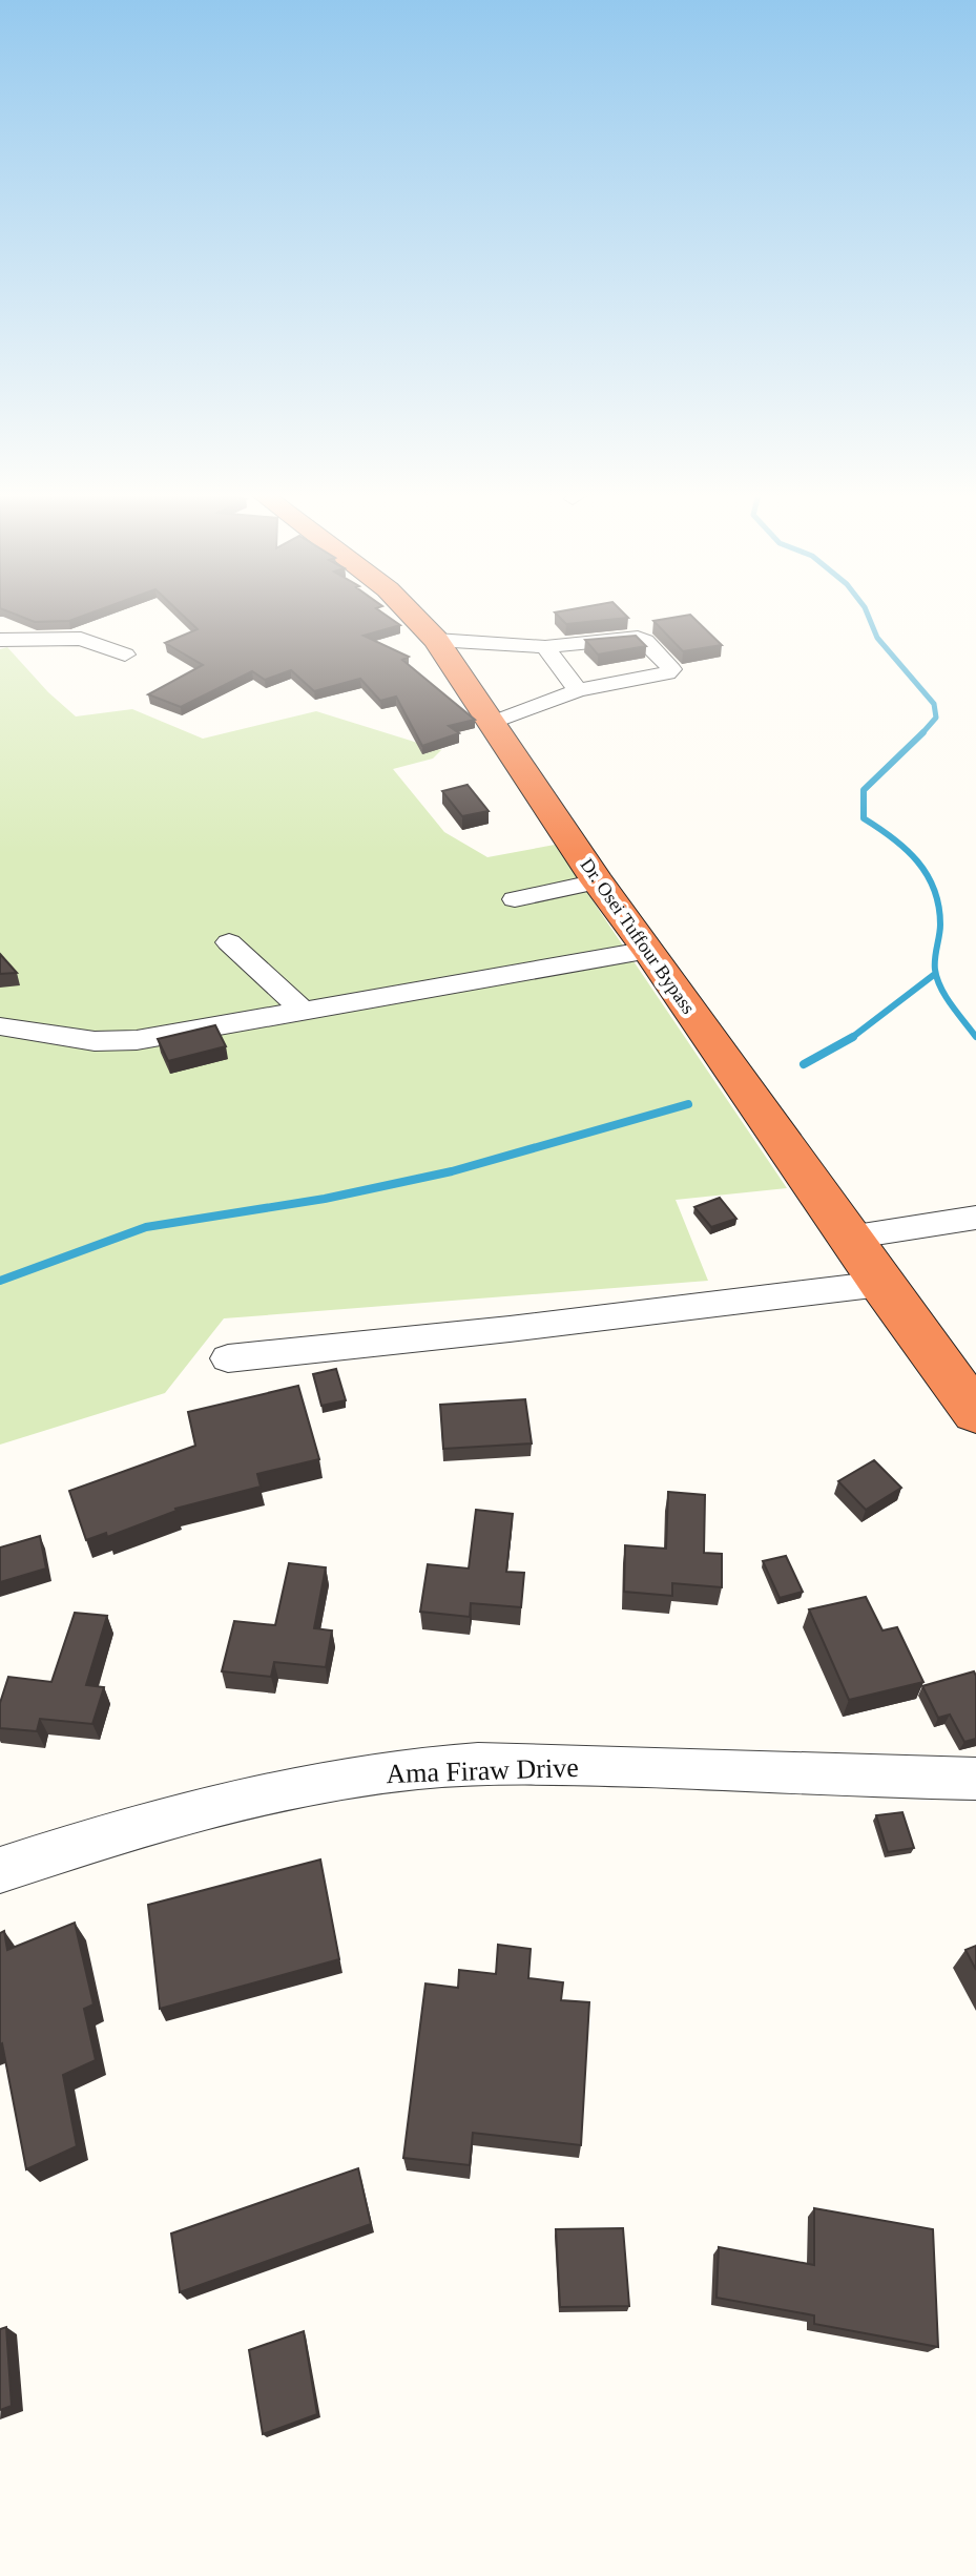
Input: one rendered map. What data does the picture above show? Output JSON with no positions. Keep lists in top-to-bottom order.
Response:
{
  "streets": {
    "highway": ["Dr. Osei Tuffour Bypass"],
    "street": ["Ama Firaw Drive"]
  }
}
